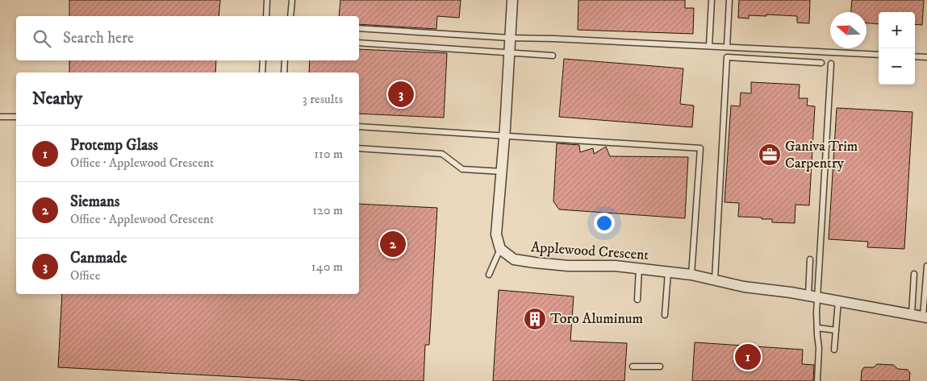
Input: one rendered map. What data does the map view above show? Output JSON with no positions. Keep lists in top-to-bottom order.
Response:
{
  "streets": {
    "street": ["Applewood Crescent"]
  },
  "places": {
    "office": ["Ganiva Trim Carpentry"],
    "building": ["Toro Aluminum"]
  },
  "north": "left",
  "page": {
    "map_buttons": ["+", "−"],
    "search": "Search here",
    "heading": ["Nearby", "3 results"],
    "pins": ["3", "2", "1"],
    "list": [
      {
        "mark": "1",
        "name": "Protemp Glass",
        "note": "Office · Applewood Crescent",
        "value": "110 m"
      },
      {
        "mark": "2",
        "name": "Siemans",
        "note": "Office · Applewood Crescent",
        "value": "120 m"
      },
      {
        "mark": "3",
        "name": "Canmade",
        "note": "Office",
        "value": "140 m"
      }
    ]
  }
}
